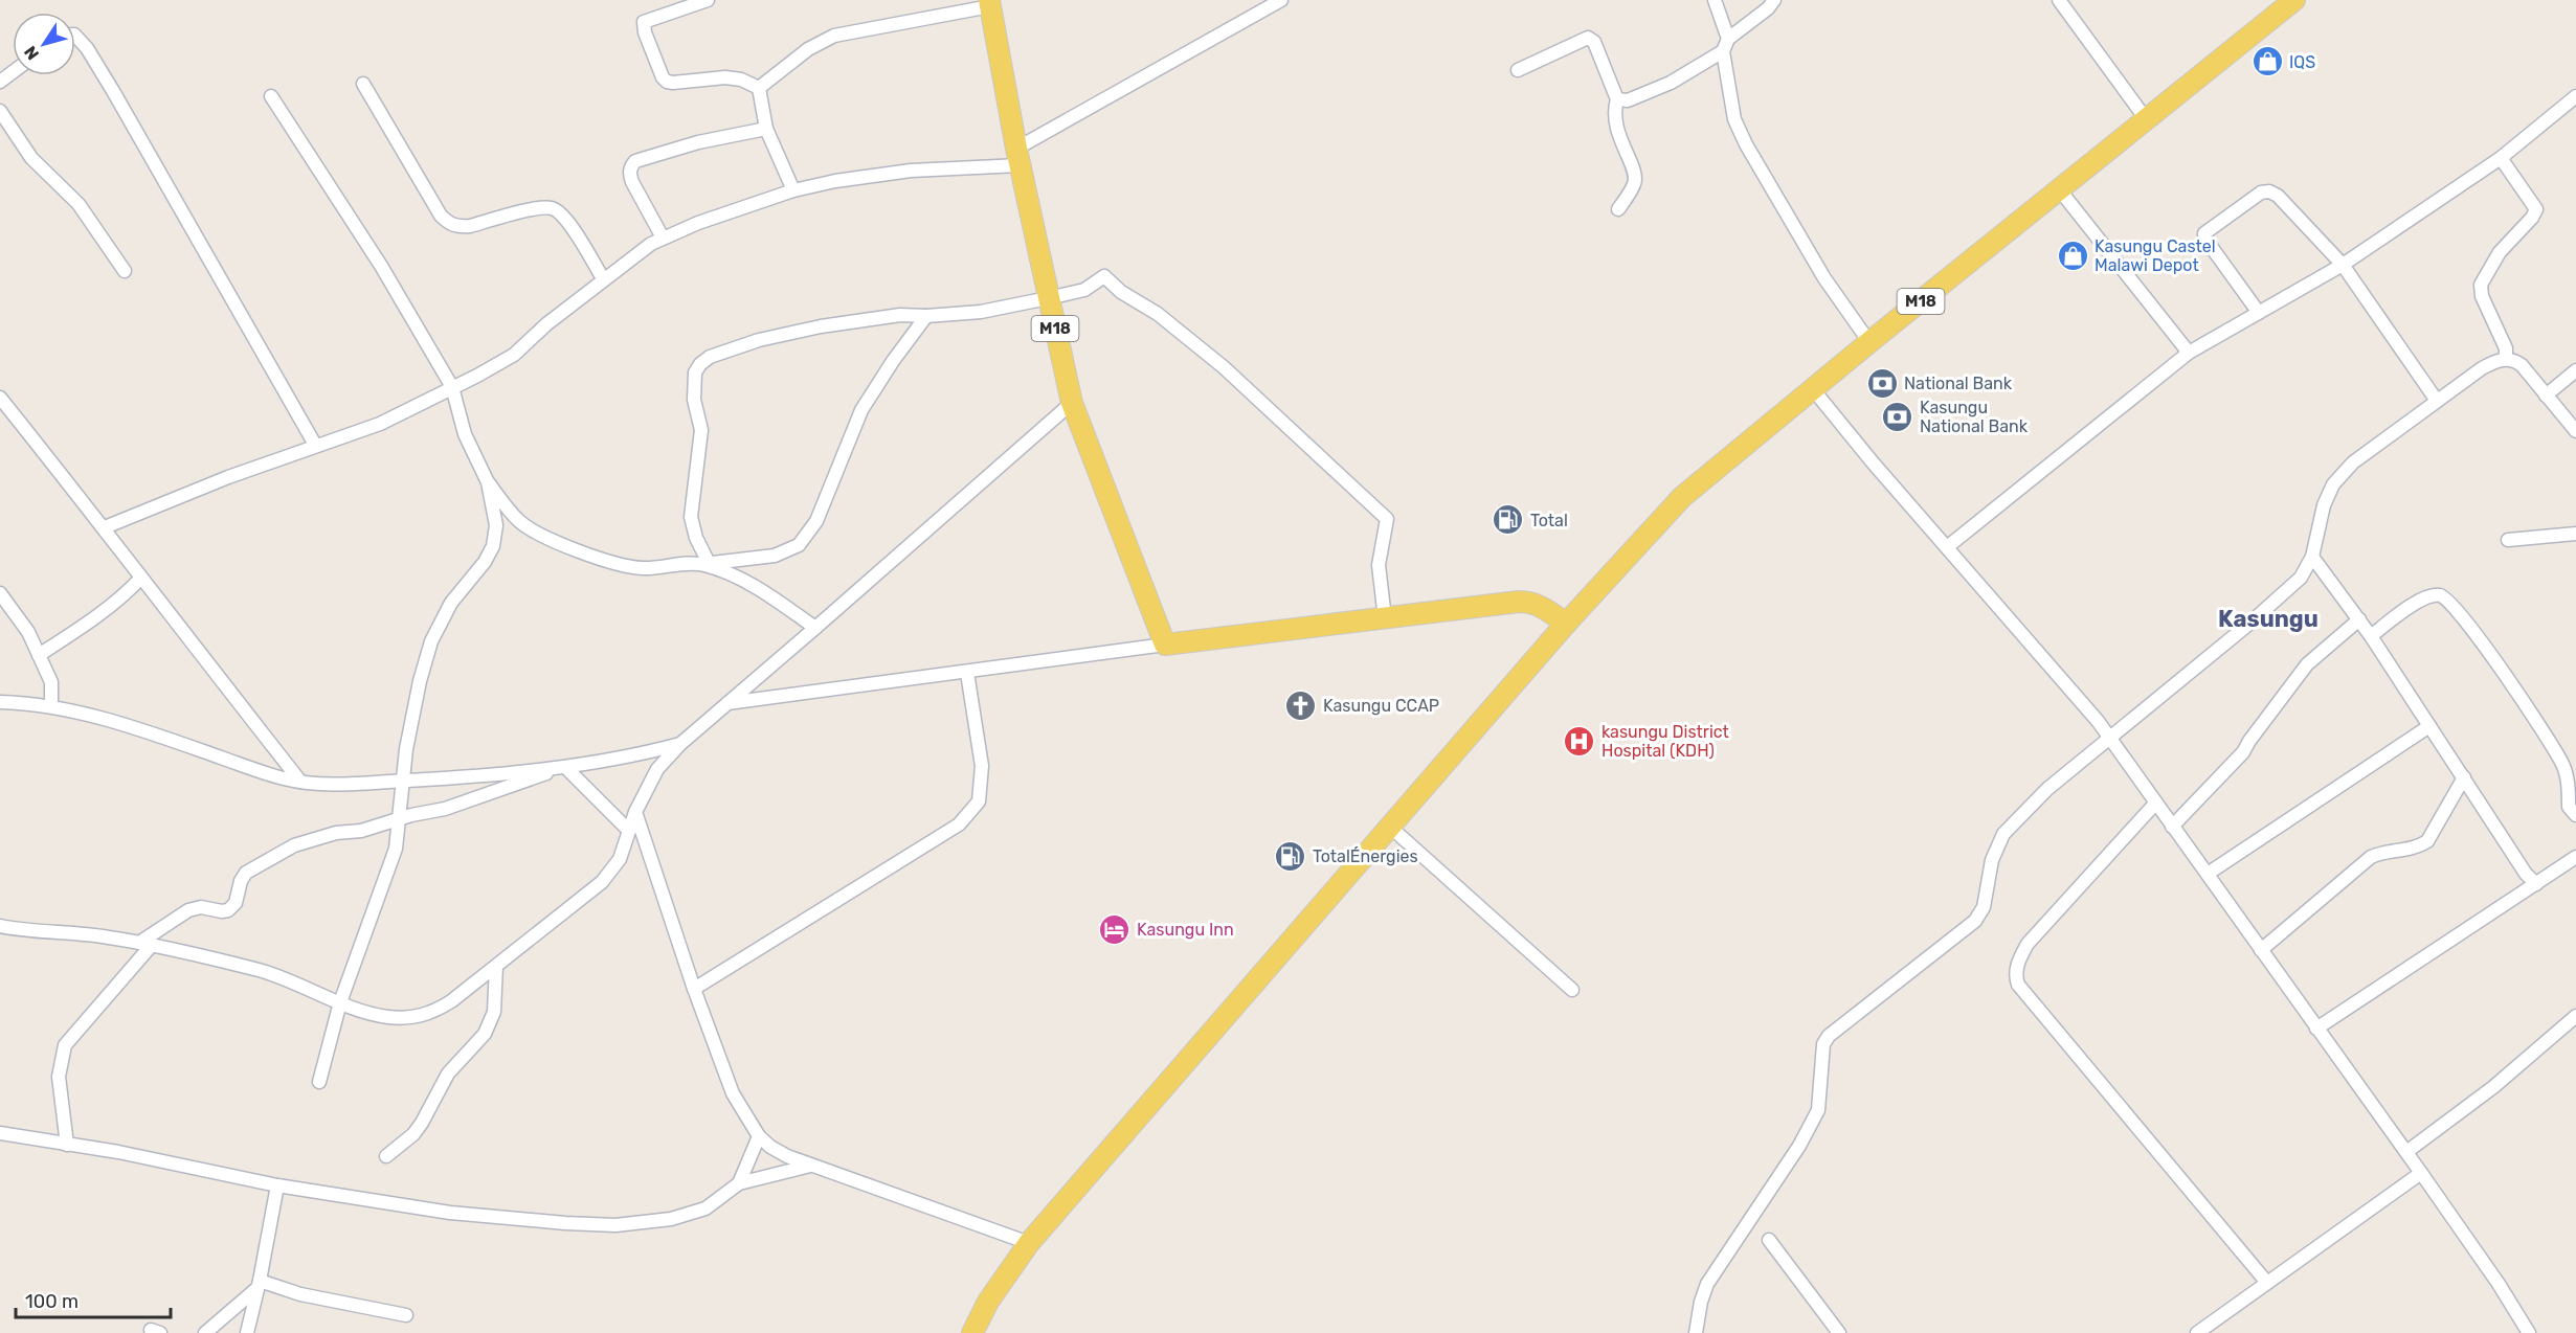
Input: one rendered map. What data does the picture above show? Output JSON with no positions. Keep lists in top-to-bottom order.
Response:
{
  "streets": {
    "main road": ["M18"]
  },
  "districts": ["Kasungu"],
  "places": {
    "shop": ["IQS", "Kasungu Castel Malawi Depot"],
    "bank": ["National Bank", "Kasungu National Bank"],
    "fuel station": ["Total", "TotalÉnergies"],
    "church": ["Kasungu CCAP"],
    "hospital": ["kasungu District Hospital (KDH)"],
    "hotel": ["Kasungu Inn"]
  },
  "scale_bar": "100 m",
  "north": "bottom left"
}
